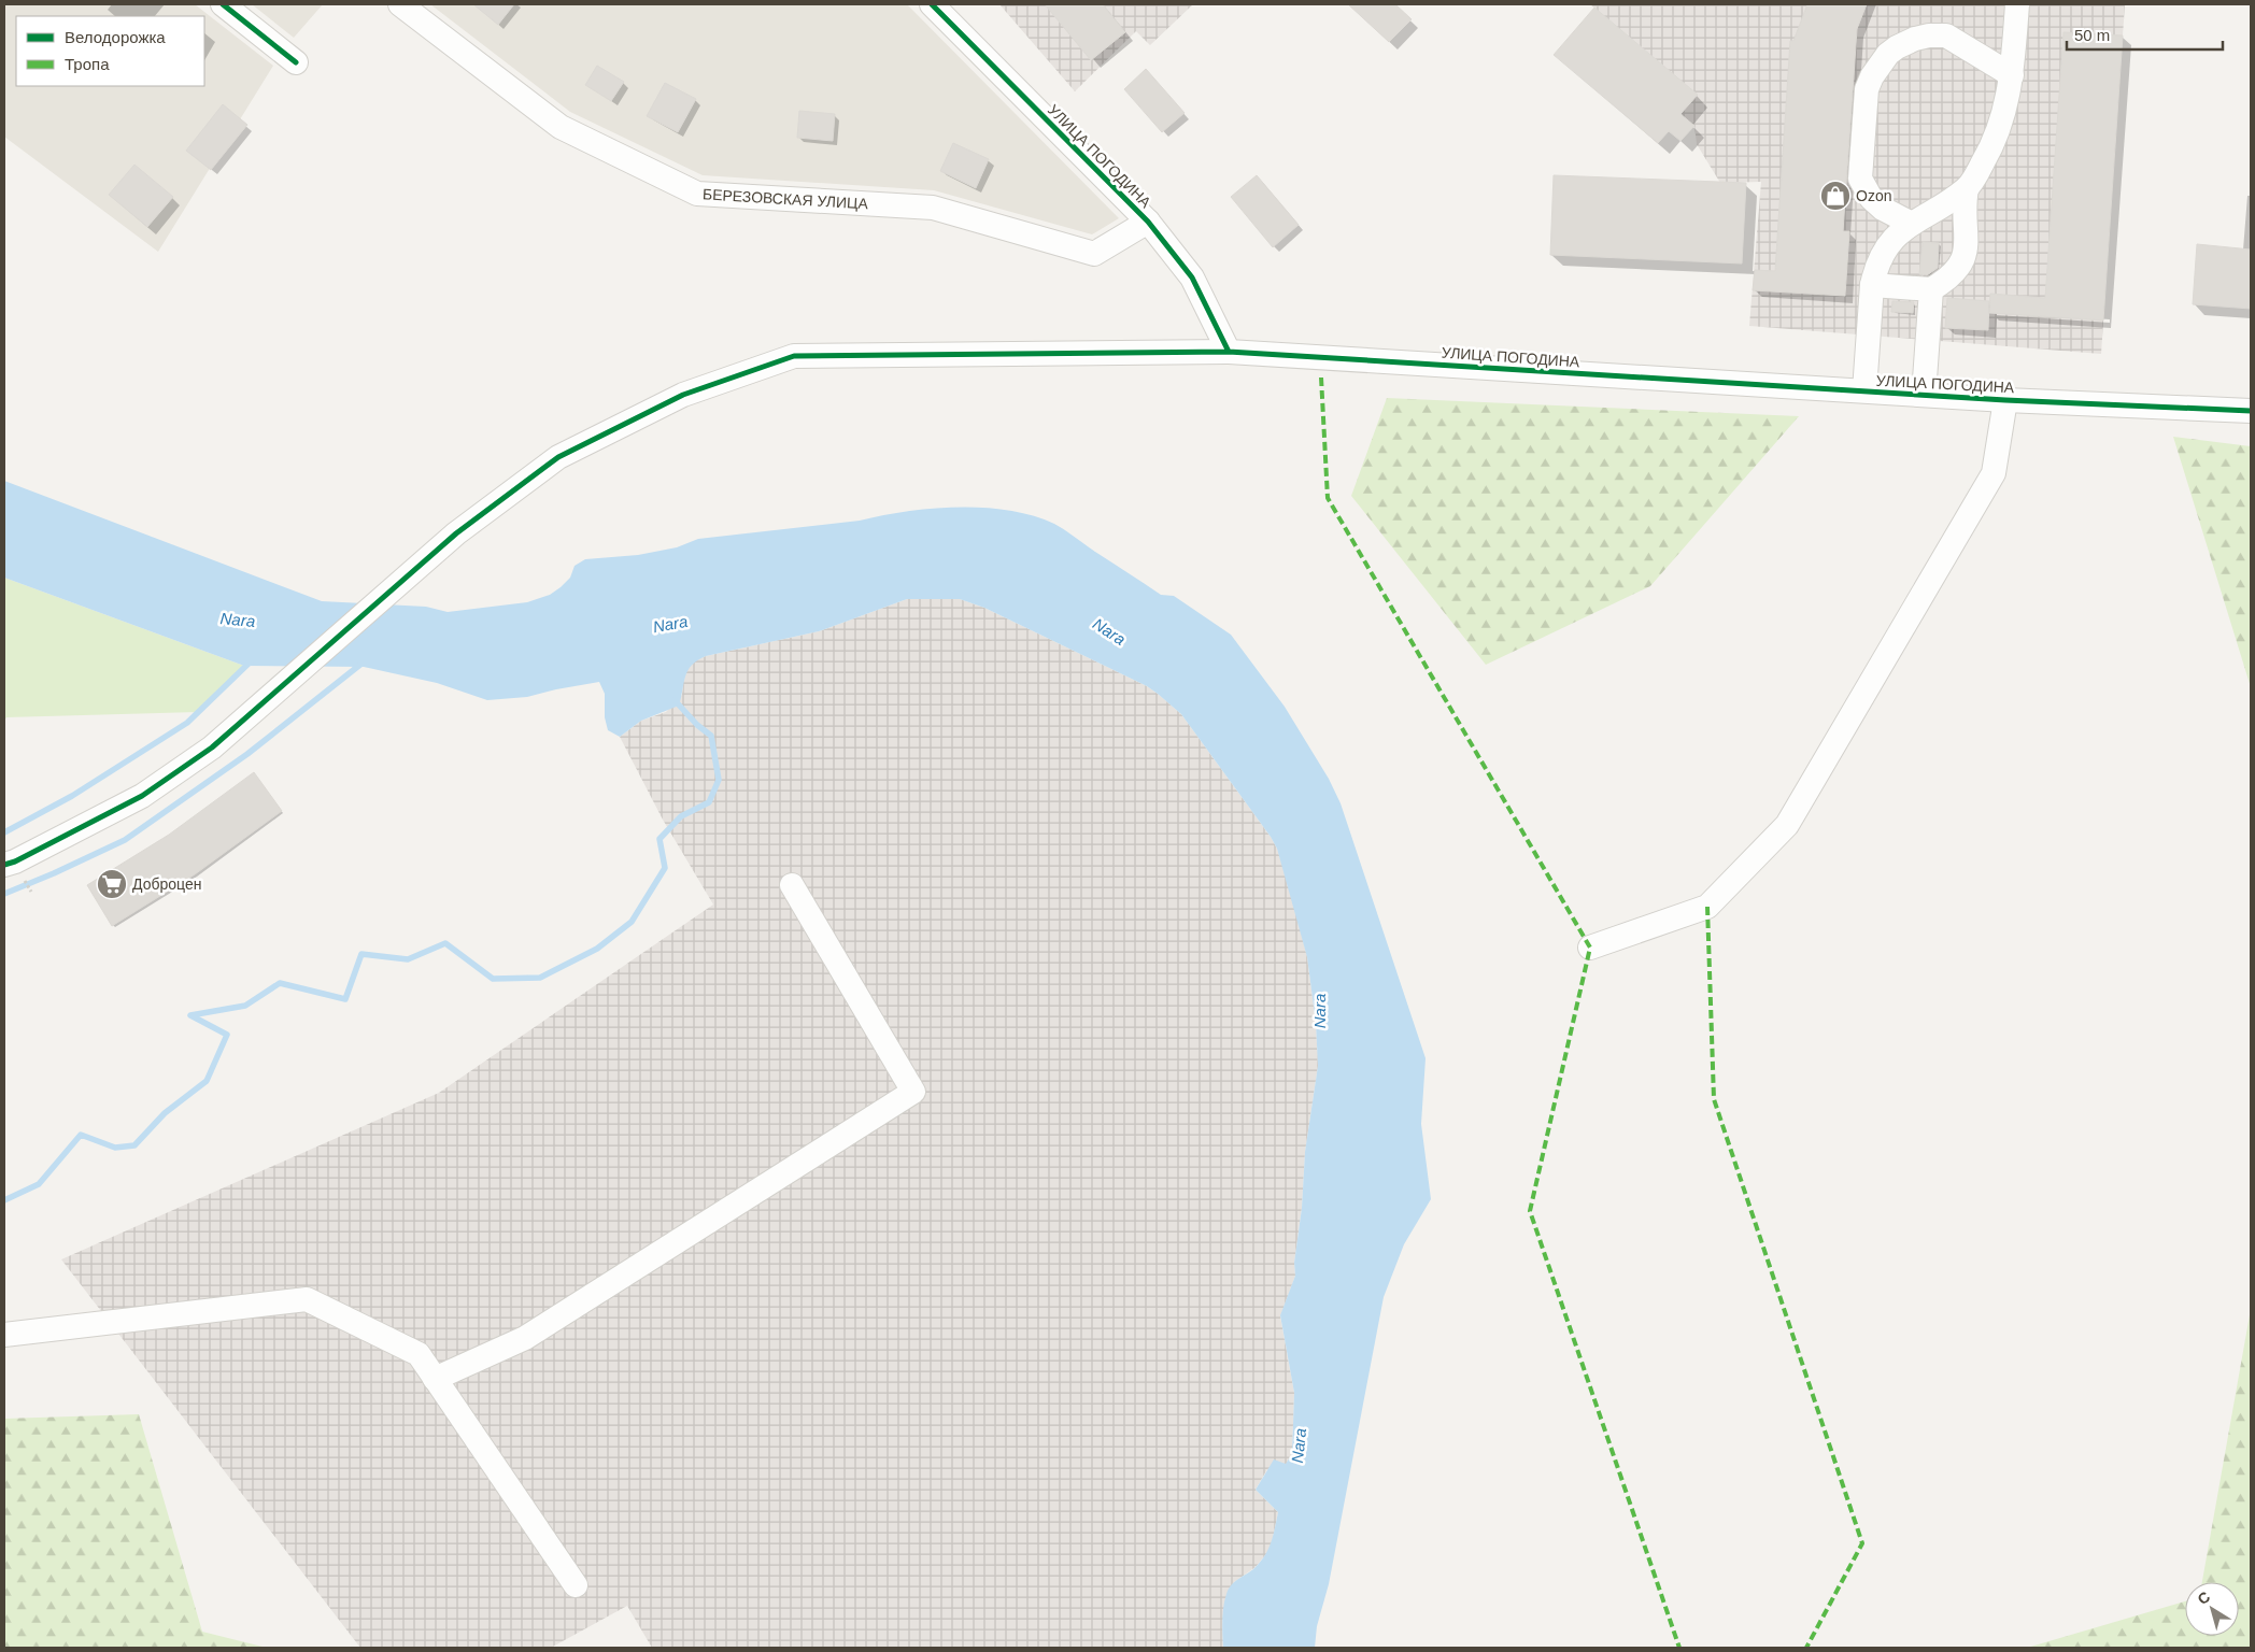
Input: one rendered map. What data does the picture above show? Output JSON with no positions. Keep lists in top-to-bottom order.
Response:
{
  "streets": {
    "street": ["УЛИЦА ПОГОДИНА", "БЕРЕЗОВСКАЯ УЛИЦА"]
  },
  "crossings": [
    ["УЛИЦА ПОГОДИНА", "БЕРЕЗОВСКАЯ УЛИЦА"]
  ],
  "water": ["Nara"],
  "places": {
    "shop": ["Ozon"],
    "supermarket": ["Доброцен"]
  },
  "legend": ["Велодорожка", "Тропа"],
  "scale_bar": "50 m",
  "north": "top left"
}
